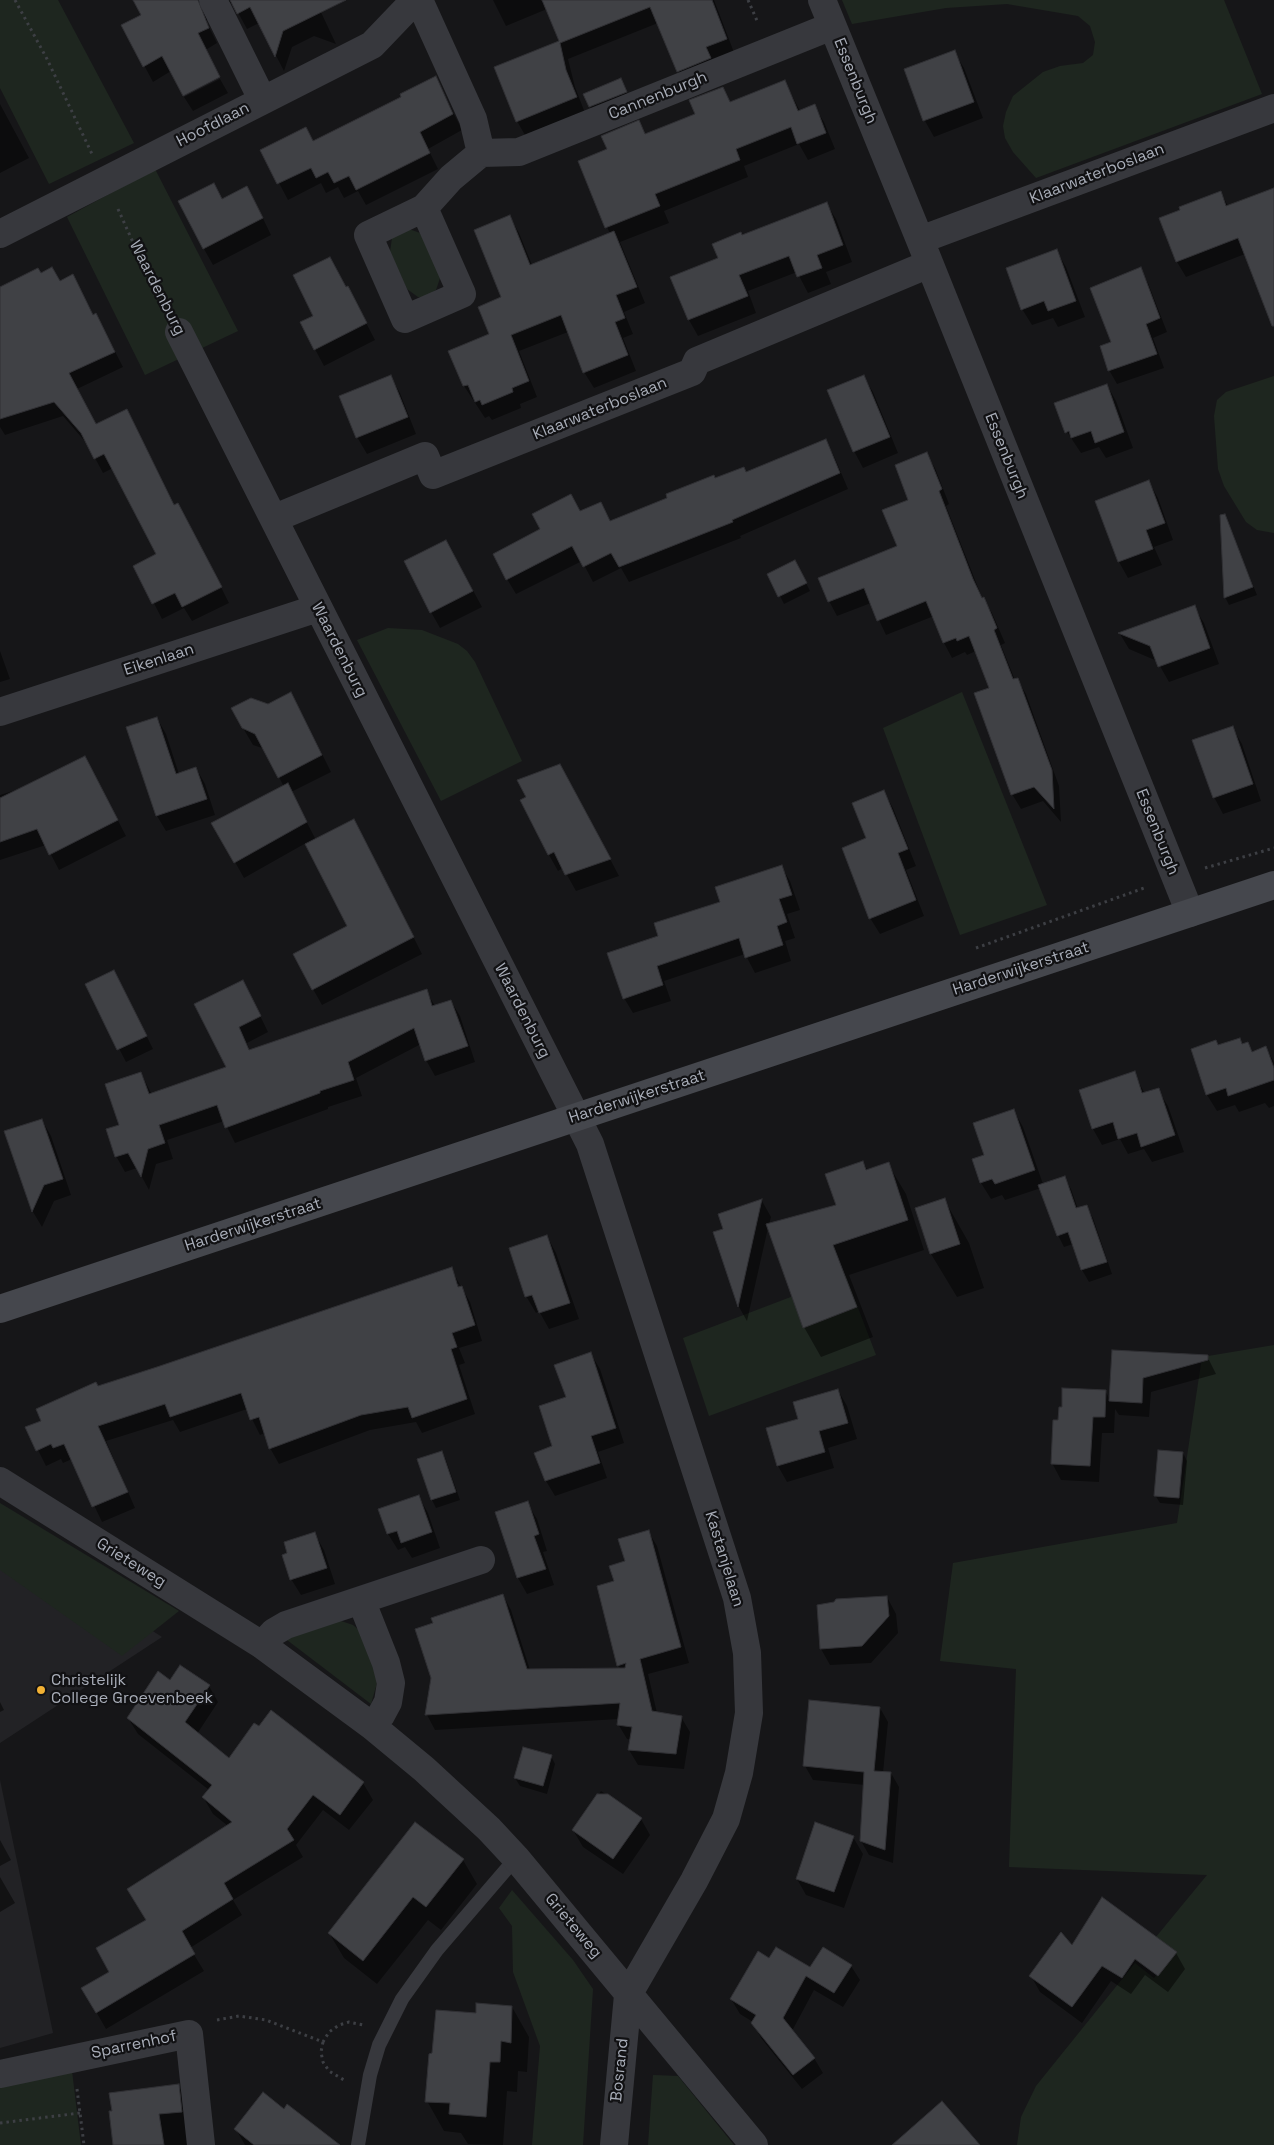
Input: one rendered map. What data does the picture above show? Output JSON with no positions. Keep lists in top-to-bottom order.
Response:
{
  "streets": {
    "main road": ["Harderwijkerstraat"],
    "street": [
      "Essenburgh",
      "Cannenburgh",
      "Hoofdlaan",
      "Klaarwaterboslaan",
      "Waardenburg",
      "Eikenlaan",
      "Kastanjelaan",
      "Grieteweg",
      "Sparrenhof",
      "Bosrand"
    ]
  },
  "crossings": [
    ["Essenburgh", "Cannenburgh"],
    ["Essenburgh", "Klaarwaterboslaan"],
    ["Essenburgh", "Harderwijkerstraat"],
    ["Hoofdlaan", "Waardenburg"],
    ["Klaarwaterboslaan", "Waardenburg"],
    ["Waardenburg", "Eikenlaan"],
    ["Waardenburg", "Harderwijkerstraat"],
    ["Waardenburg", "Kastanjelaan"],
    ["Harderwijkerstraat", "Kastanjelaan"],
    ["Kastanjelaan", "Grieteweg"],
    ["Kastanjelaan", "Bosrand"],
    ["Grieteweg", "Bosrand"]
  ],
  "places": ["Christelijk College Groevenbeek"]
}
